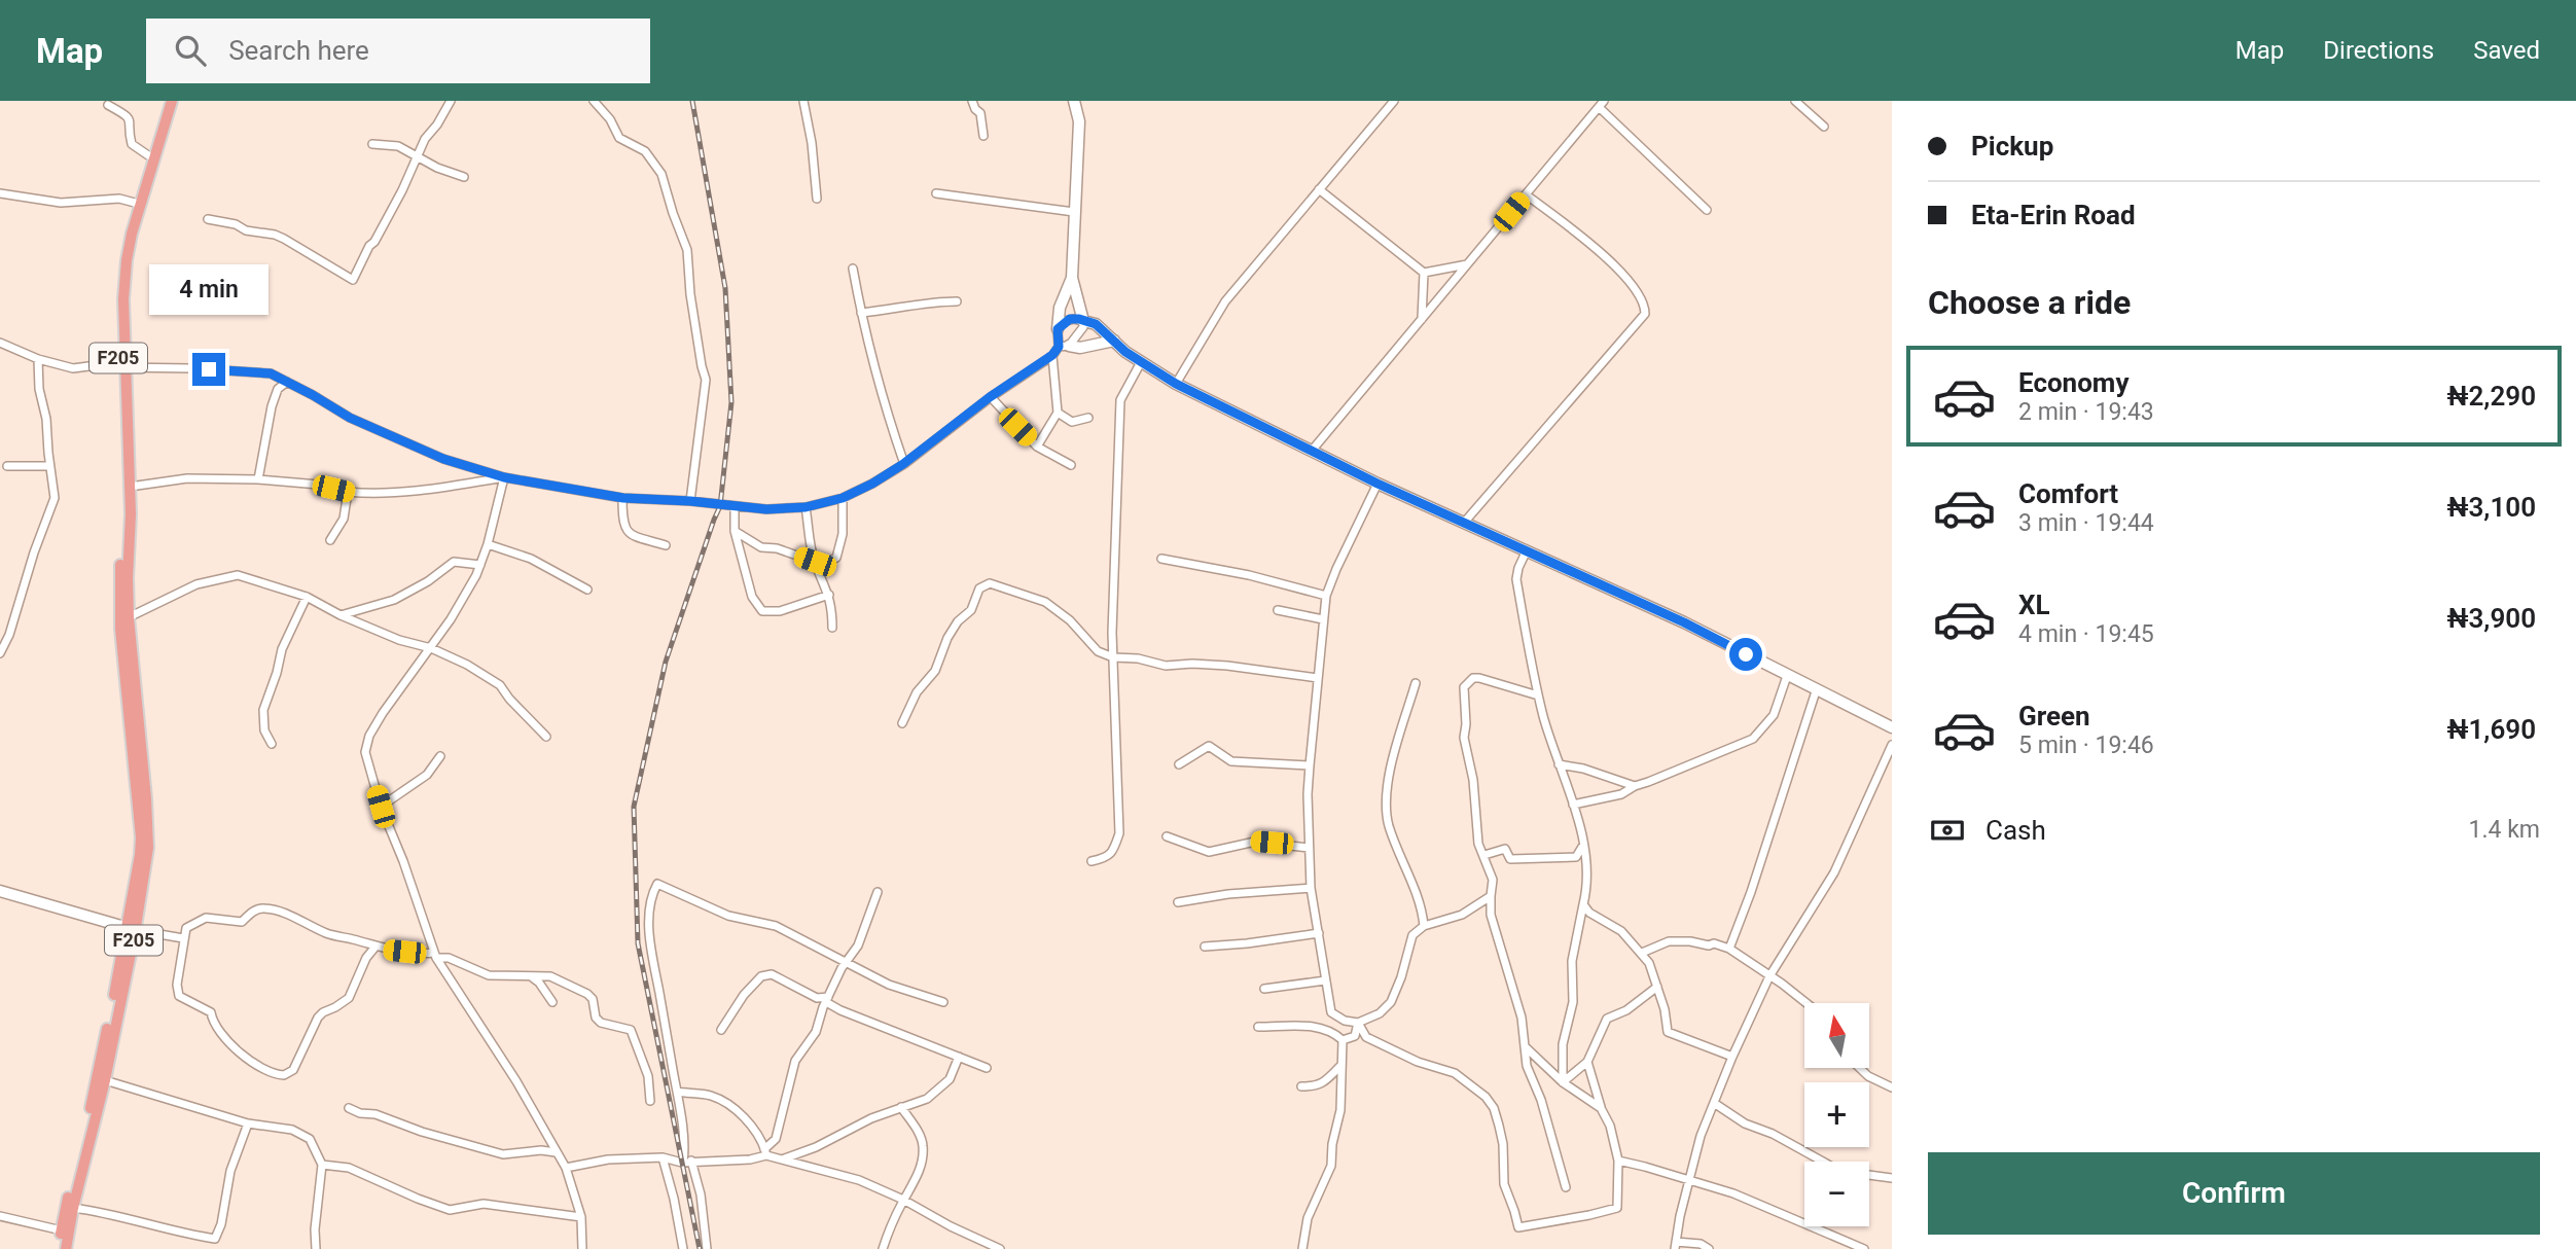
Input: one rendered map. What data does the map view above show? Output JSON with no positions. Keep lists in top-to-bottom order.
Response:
{
  "streets": {
    "main road": ["F205"]
  },
  "north": "top",
  "page": {
    "header": "Map",
    "search": "Search here",
    "nav": ["Map", "Directions", "Saved"],
    "banner": ["Pickup", "Eta-Erin Road"],
    "heading": "Choose a ride",
    "bubble": "4 min",
    "list": [
      {
        "name": "Economy",
        "note": "2 min · 19:43",
        "value": "₦2,290"
      },
      {
        "name": "Comfort",
        "note": "3 min · 19:44",
        "value": "₦3,100"
      },
      {
        "name": "XL",
        "note": "4 min · 19:45",
        "value": "₦3,900"
      },
      {
        "name": "Green",
        "note": "5 min · 19:46",
        "value": "₦1,690"
      }
    ],
    "pay": ["Cash", "1.4 km"],
    "map_buttons": ["+", "−"],
    "buttons": "Confirm"
  }
}
